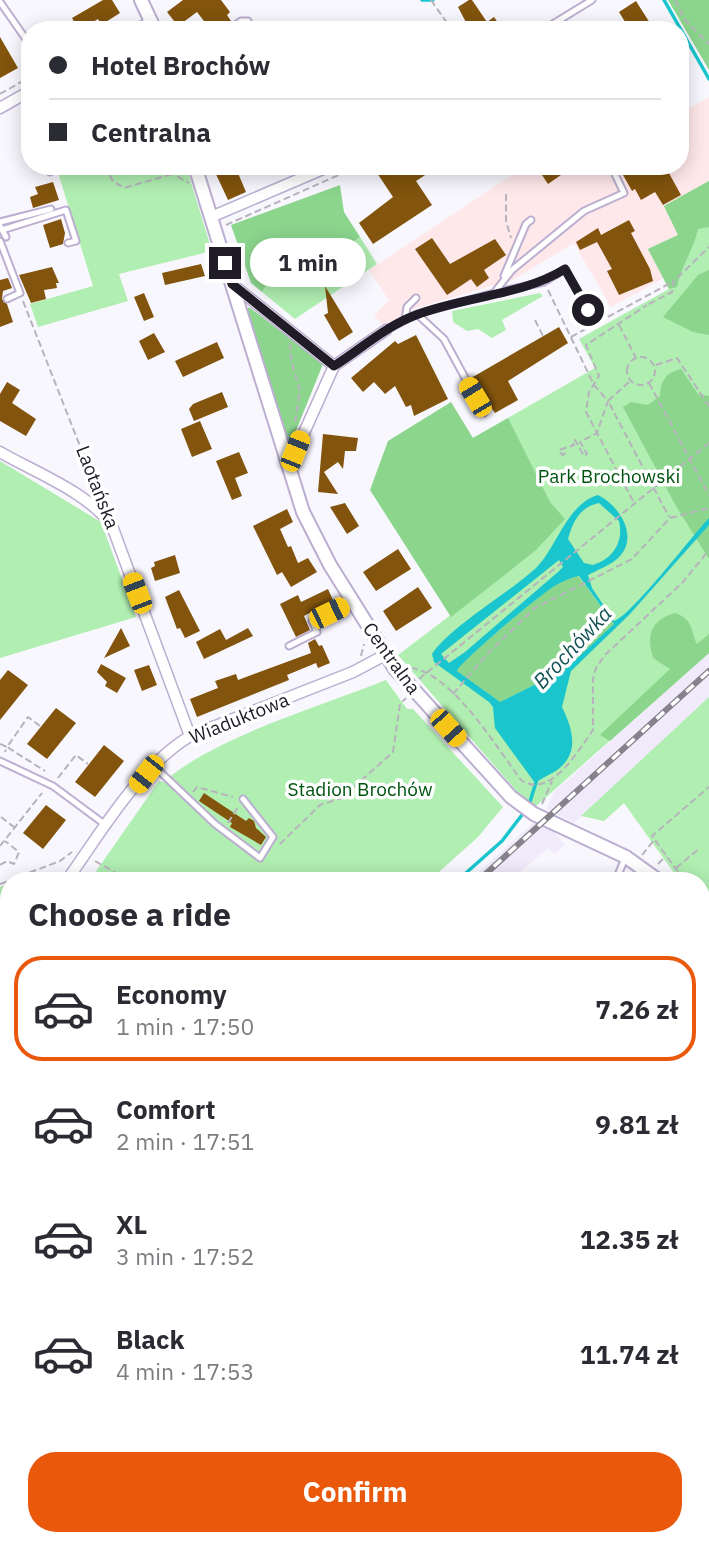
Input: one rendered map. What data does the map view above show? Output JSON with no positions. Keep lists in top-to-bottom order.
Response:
{
  "streets": {
    "street": ["Laotańska", "Centralna", "Wiaduktowa"]
  },
  "crossings": [
    ["Laotańska", "Wiaduktowa"],
    ["Centralna", "Wiaduktowa"]
  ],
  "water": ["Brochówka"],
  "parks": ["Park Brochowski", "Stadion Brochów"],
  "page": {
    "banner": ["Hotel Brochów", "Centralna"],
    "bubble": "1 min",
    "heading": "Choose a ride",
    "list": [
      {
        "name": "Economy",
        "note": "1 min · 17:50",
        "value": "7.26 zł"
      },
      {
        "name": "Comfort",
        "note": "2 min · 17:51",
        "value": "9.81 zł"
      },
      {
        "name": "XL",
        "note": "3 min · 17:52",
        "value": "12.35 zł"
      },
      {
        "name": "Black",
        "note": "4 min · 17:53",
        "value": "11.74 zł"
      }
    ],
    "buttons": "Confirm"
  }
}
